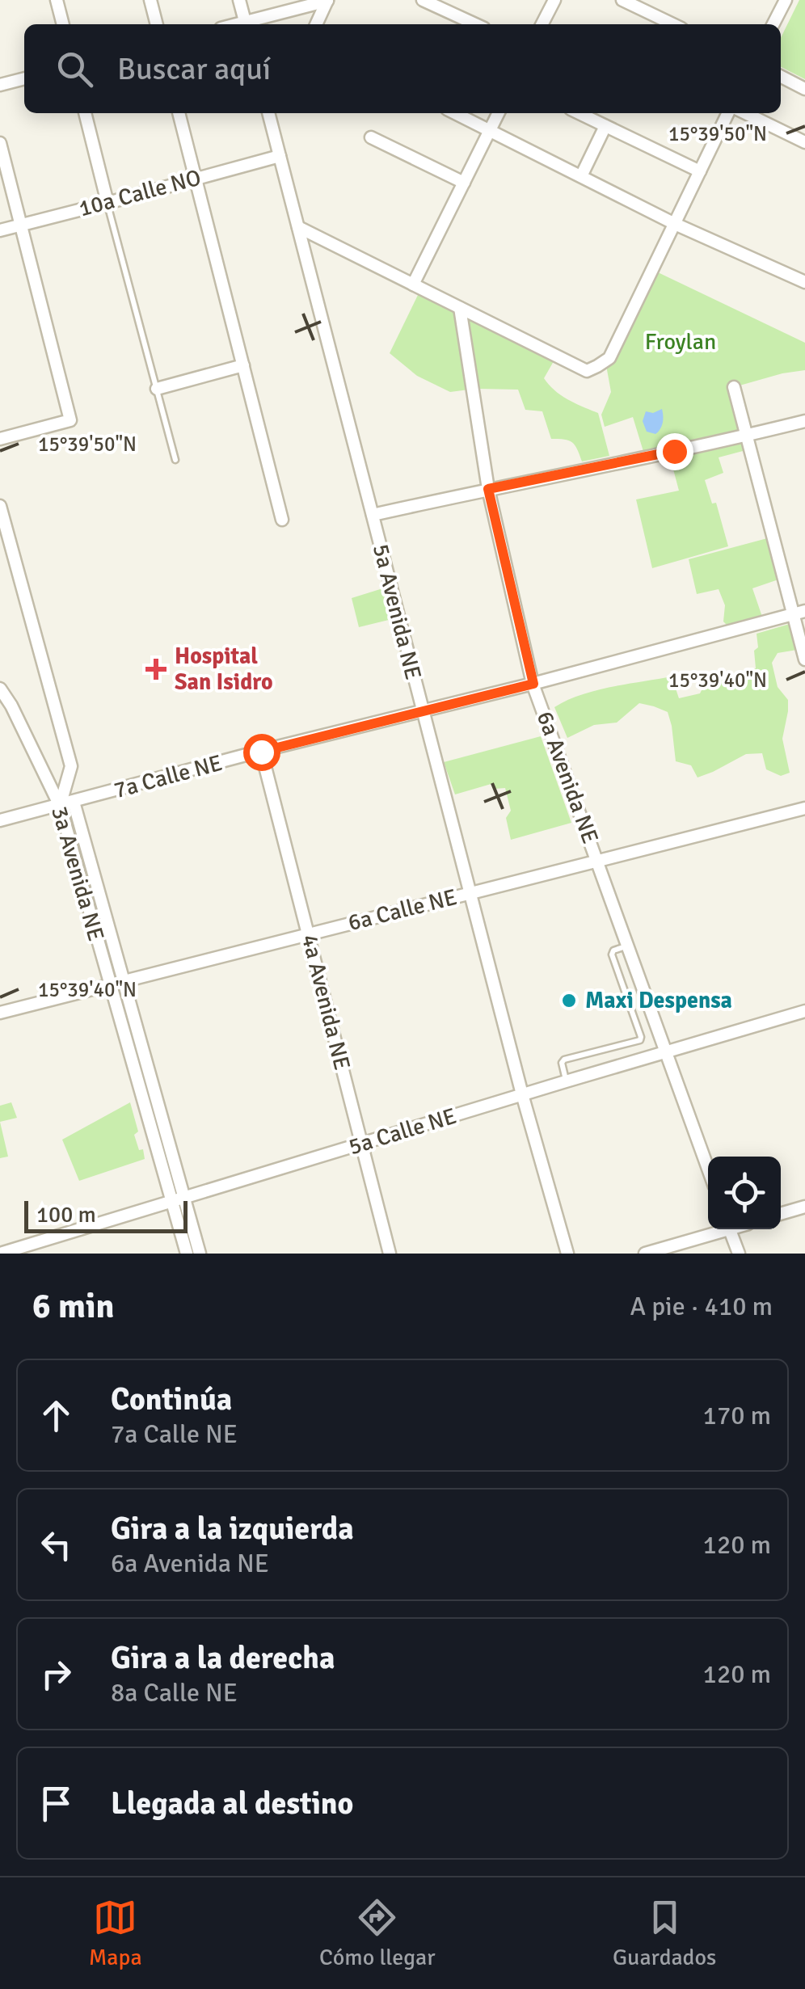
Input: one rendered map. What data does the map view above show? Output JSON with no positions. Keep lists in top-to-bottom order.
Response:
{
  "streets": {
    "street": [
      "10a Calle NO",
      "5a Avenida NE",
      "7a Calle NE",
      "6a Avenida NE",
      "3a Avenida NE",
      "6a Calle NE",
      "4a Avenida NE",
      "5a Calle NE"
    ]
  },
  "crossings": [
    ["10a Calle NO", "5a Avenida NE"],
    ["5a Avenida NE", "7a Calle NE"],
    ["5a Avenida NE", "6a Calle NE"],
    ["5a Avenida NE", "5a Calle NE"],
    ["7a Calle NE", "6a Avenida NE"],
    ["7a Calle NE", "3a Avenida NE"],
    ["7a Calle NE", "4a Avenida NE"],
    ["6a Avenida NE", "6a Calle NE"],
    ["6a Avenida NE", "5a Calle NE"],
    ["3a Avenida NE", "6a Calle NE"],
    ["3a Avenida NE", "5a Calle NE"],
    ["6a Calle NE", "4a Avenida NE"],
    ["4a Avenida NE", "5a Calle NE"]
  ],
  "parks": ["Froylan"],
  "places": {
    "health": ["Hospital San Isidro"],
    "other": ["Maxi Despensa"]
  },
  "scale_bar": "100 m",
  "page": {
    "search": "Buscar aquí",
    "scale": "100 m",
    "heading": ["6 min", "A pie · 410 m"],
    "list": [
      ["Continúa", "7a Calle NE", "170 m"],
      ["Gira a la izquierda", "6a Avenida NE", "120 m"],
      ["Gira a la derecha", "8a Calle NE", "120 m"],
      "Llegada al destino"
    ],
    "nav": ["Mapa", "Cómo llegar", "Guardados"]
  },
  "coordinates": ["15°39'50\"N", "15°39'40\"N"]
}
